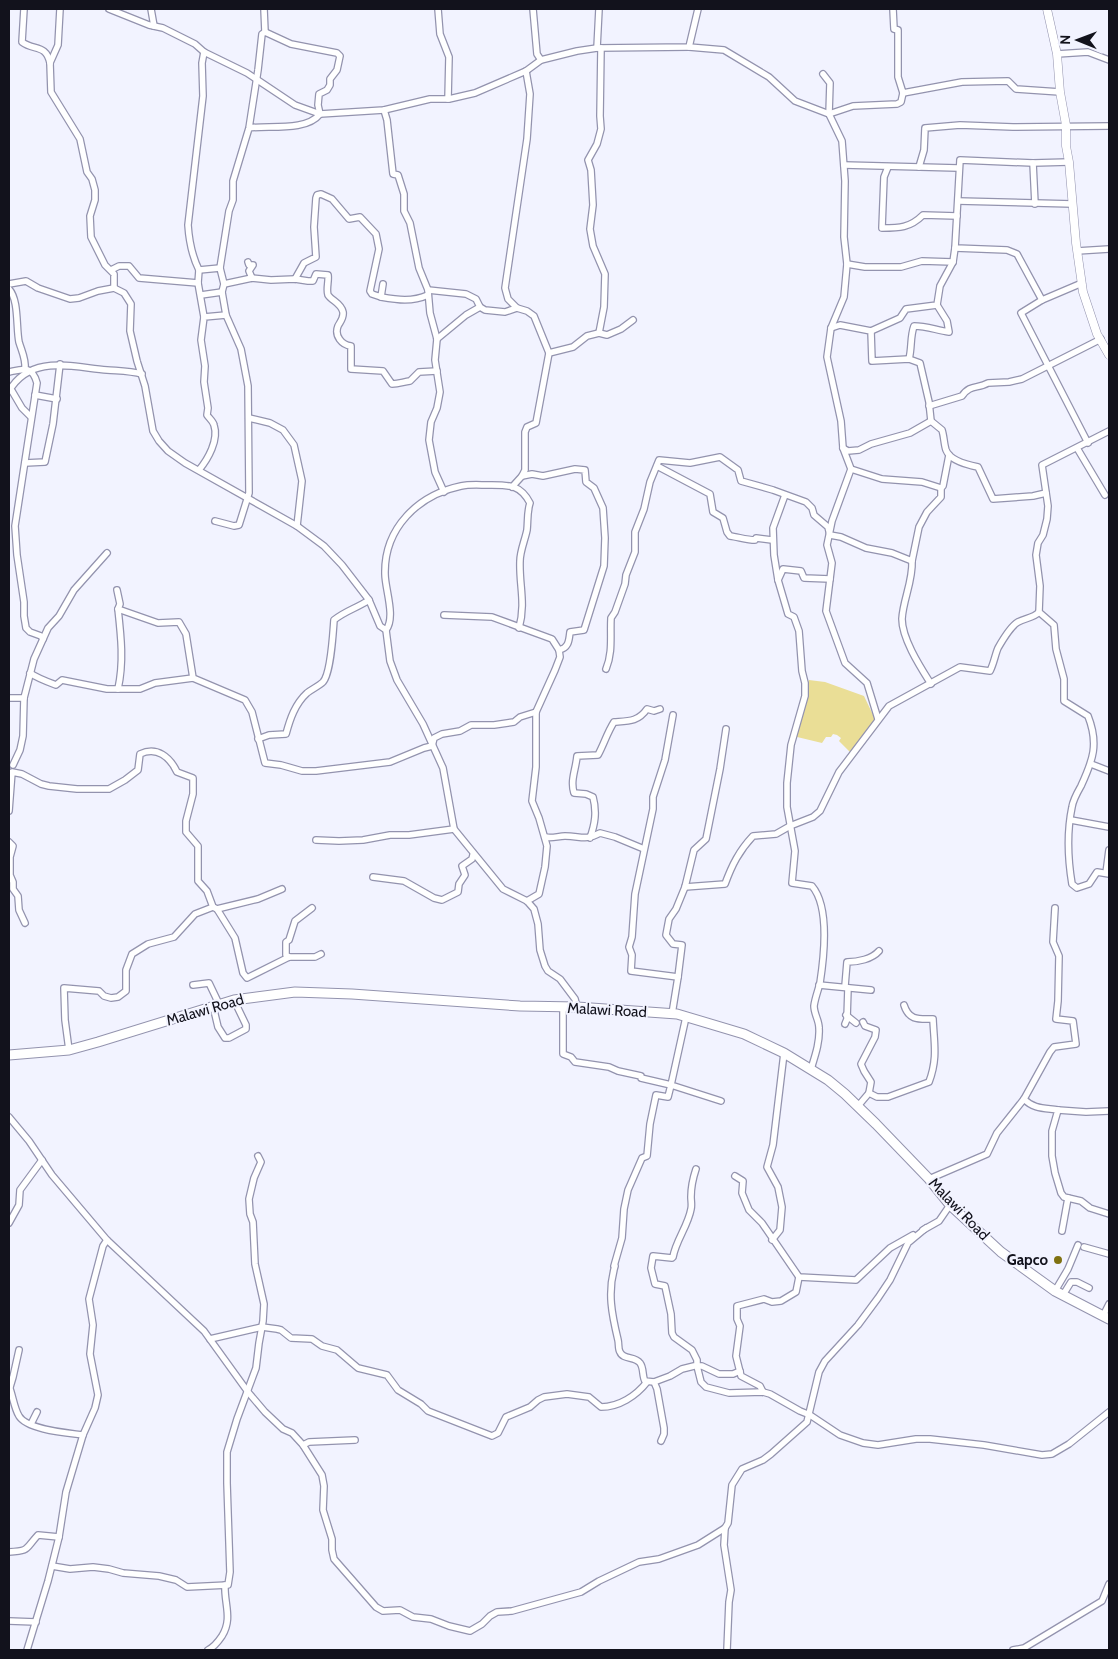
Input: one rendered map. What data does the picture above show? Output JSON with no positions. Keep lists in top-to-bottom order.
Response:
{
  "streets": {
    "main road": ["Malawi Road"]
  },
  "places": ["Gapco"],
  "north": "left"
}
